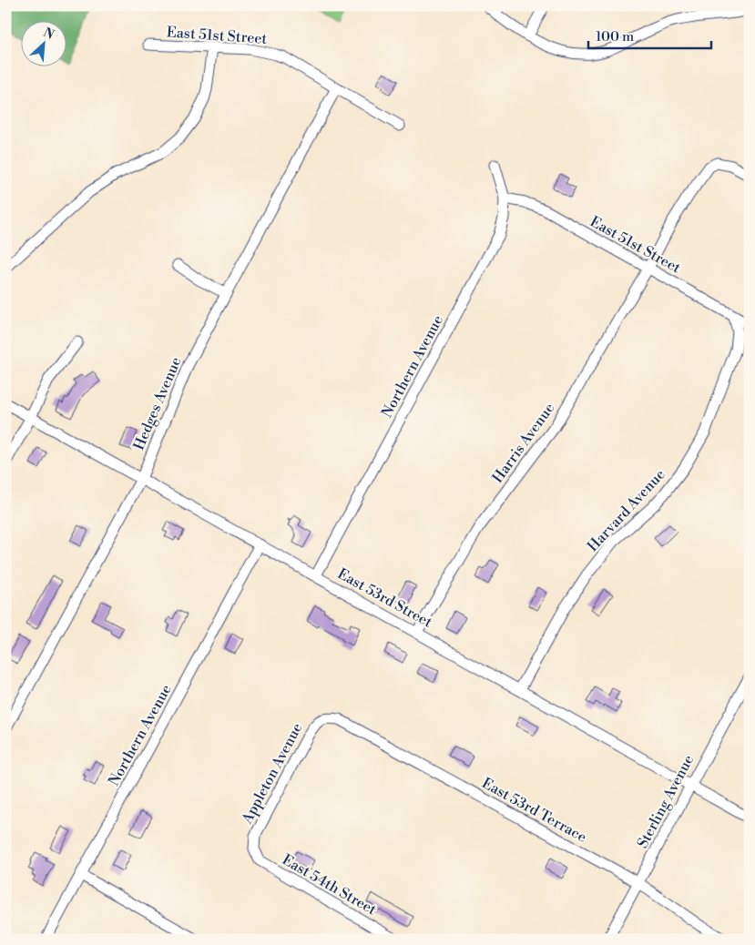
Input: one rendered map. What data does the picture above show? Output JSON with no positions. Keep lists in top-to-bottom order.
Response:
{
  "streets": {
    "street": [
      "East 51st Street",
      "Northern Avenue",
      "Hedges Avenue",
      "Harris Avenue",
      "Harvard Avenue",
      "East 53rd Street",
      "Appleton Avenue",
      "Sterling Avenue",
      "East 53rd Terrace",
      "East 54th Street"
    ]
  },
  "crossings": [
    ["East 51st Street", "Northern Avenue"],
    ["East 51st Street", "Hedges Avenue"],
    ["East 51st Street", "Harris Avenue"],
    ["East 51st Street", "Harvard Avenue"],
    ["Northern Avenue", "East 53rd Street"],
    ["Hedges Avenue", "East 53rd Street"],
    ["Harris Avenue", "East 53rd Street"],
    ["Harvard Avenue", "East 53rd Street"],
    ["East 53rd Street", "Sterling Avenue"],
    ["Appleton Avenue", "East 53rd Terrace"],
    ["Appleton Avenue", "East 54th Street"],
    ["Sterling Avenue", "East 53rd Terrace"]
  ],
  "scale_bar": "100 m",
  "north": "top right"
}
